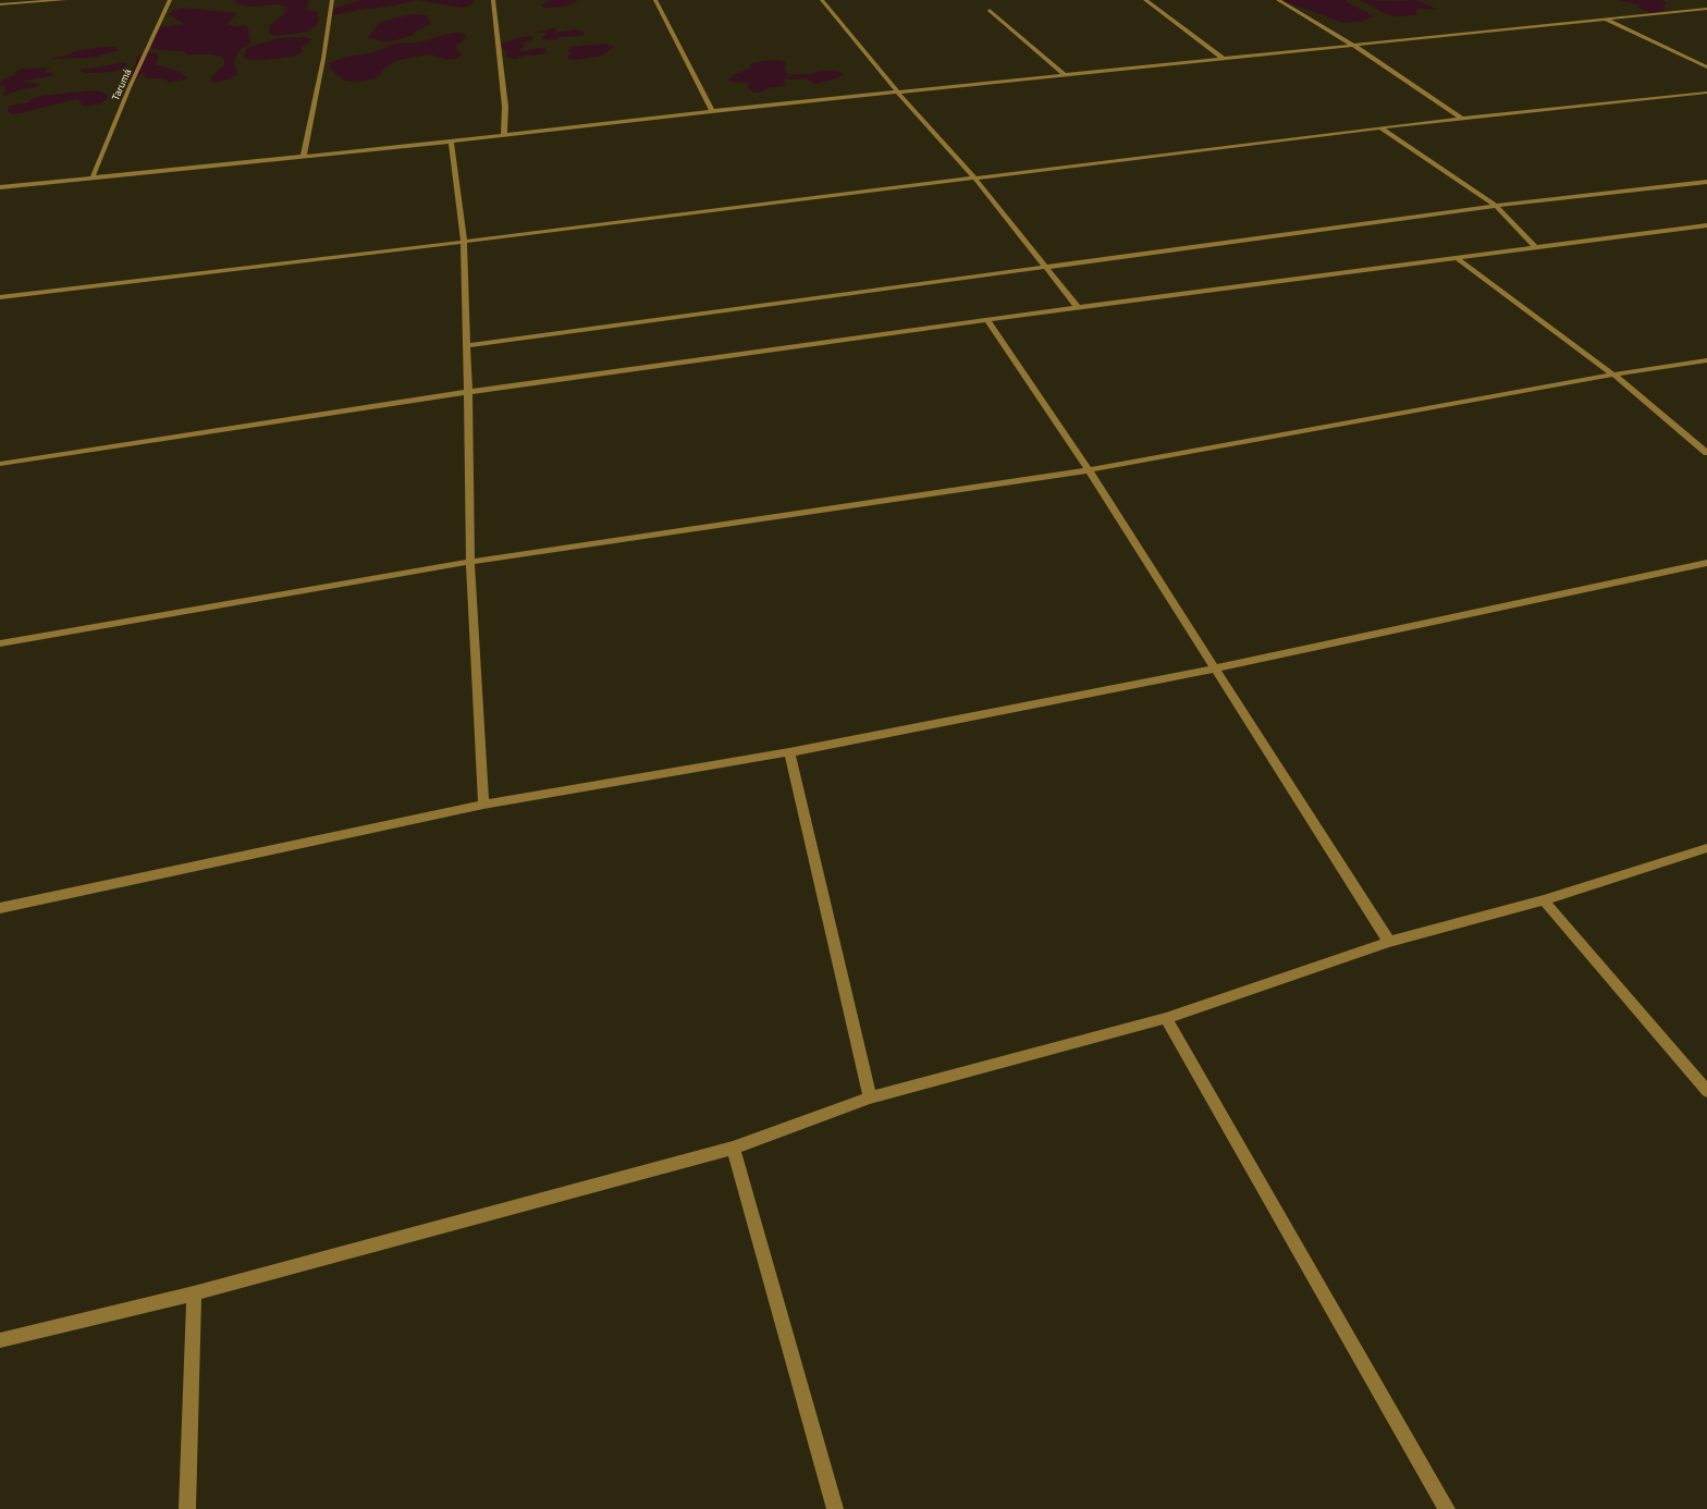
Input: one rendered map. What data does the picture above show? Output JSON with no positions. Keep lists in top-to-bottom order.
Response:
{
  "streets": {
    "street": ["Tarumá"]
  }
}
